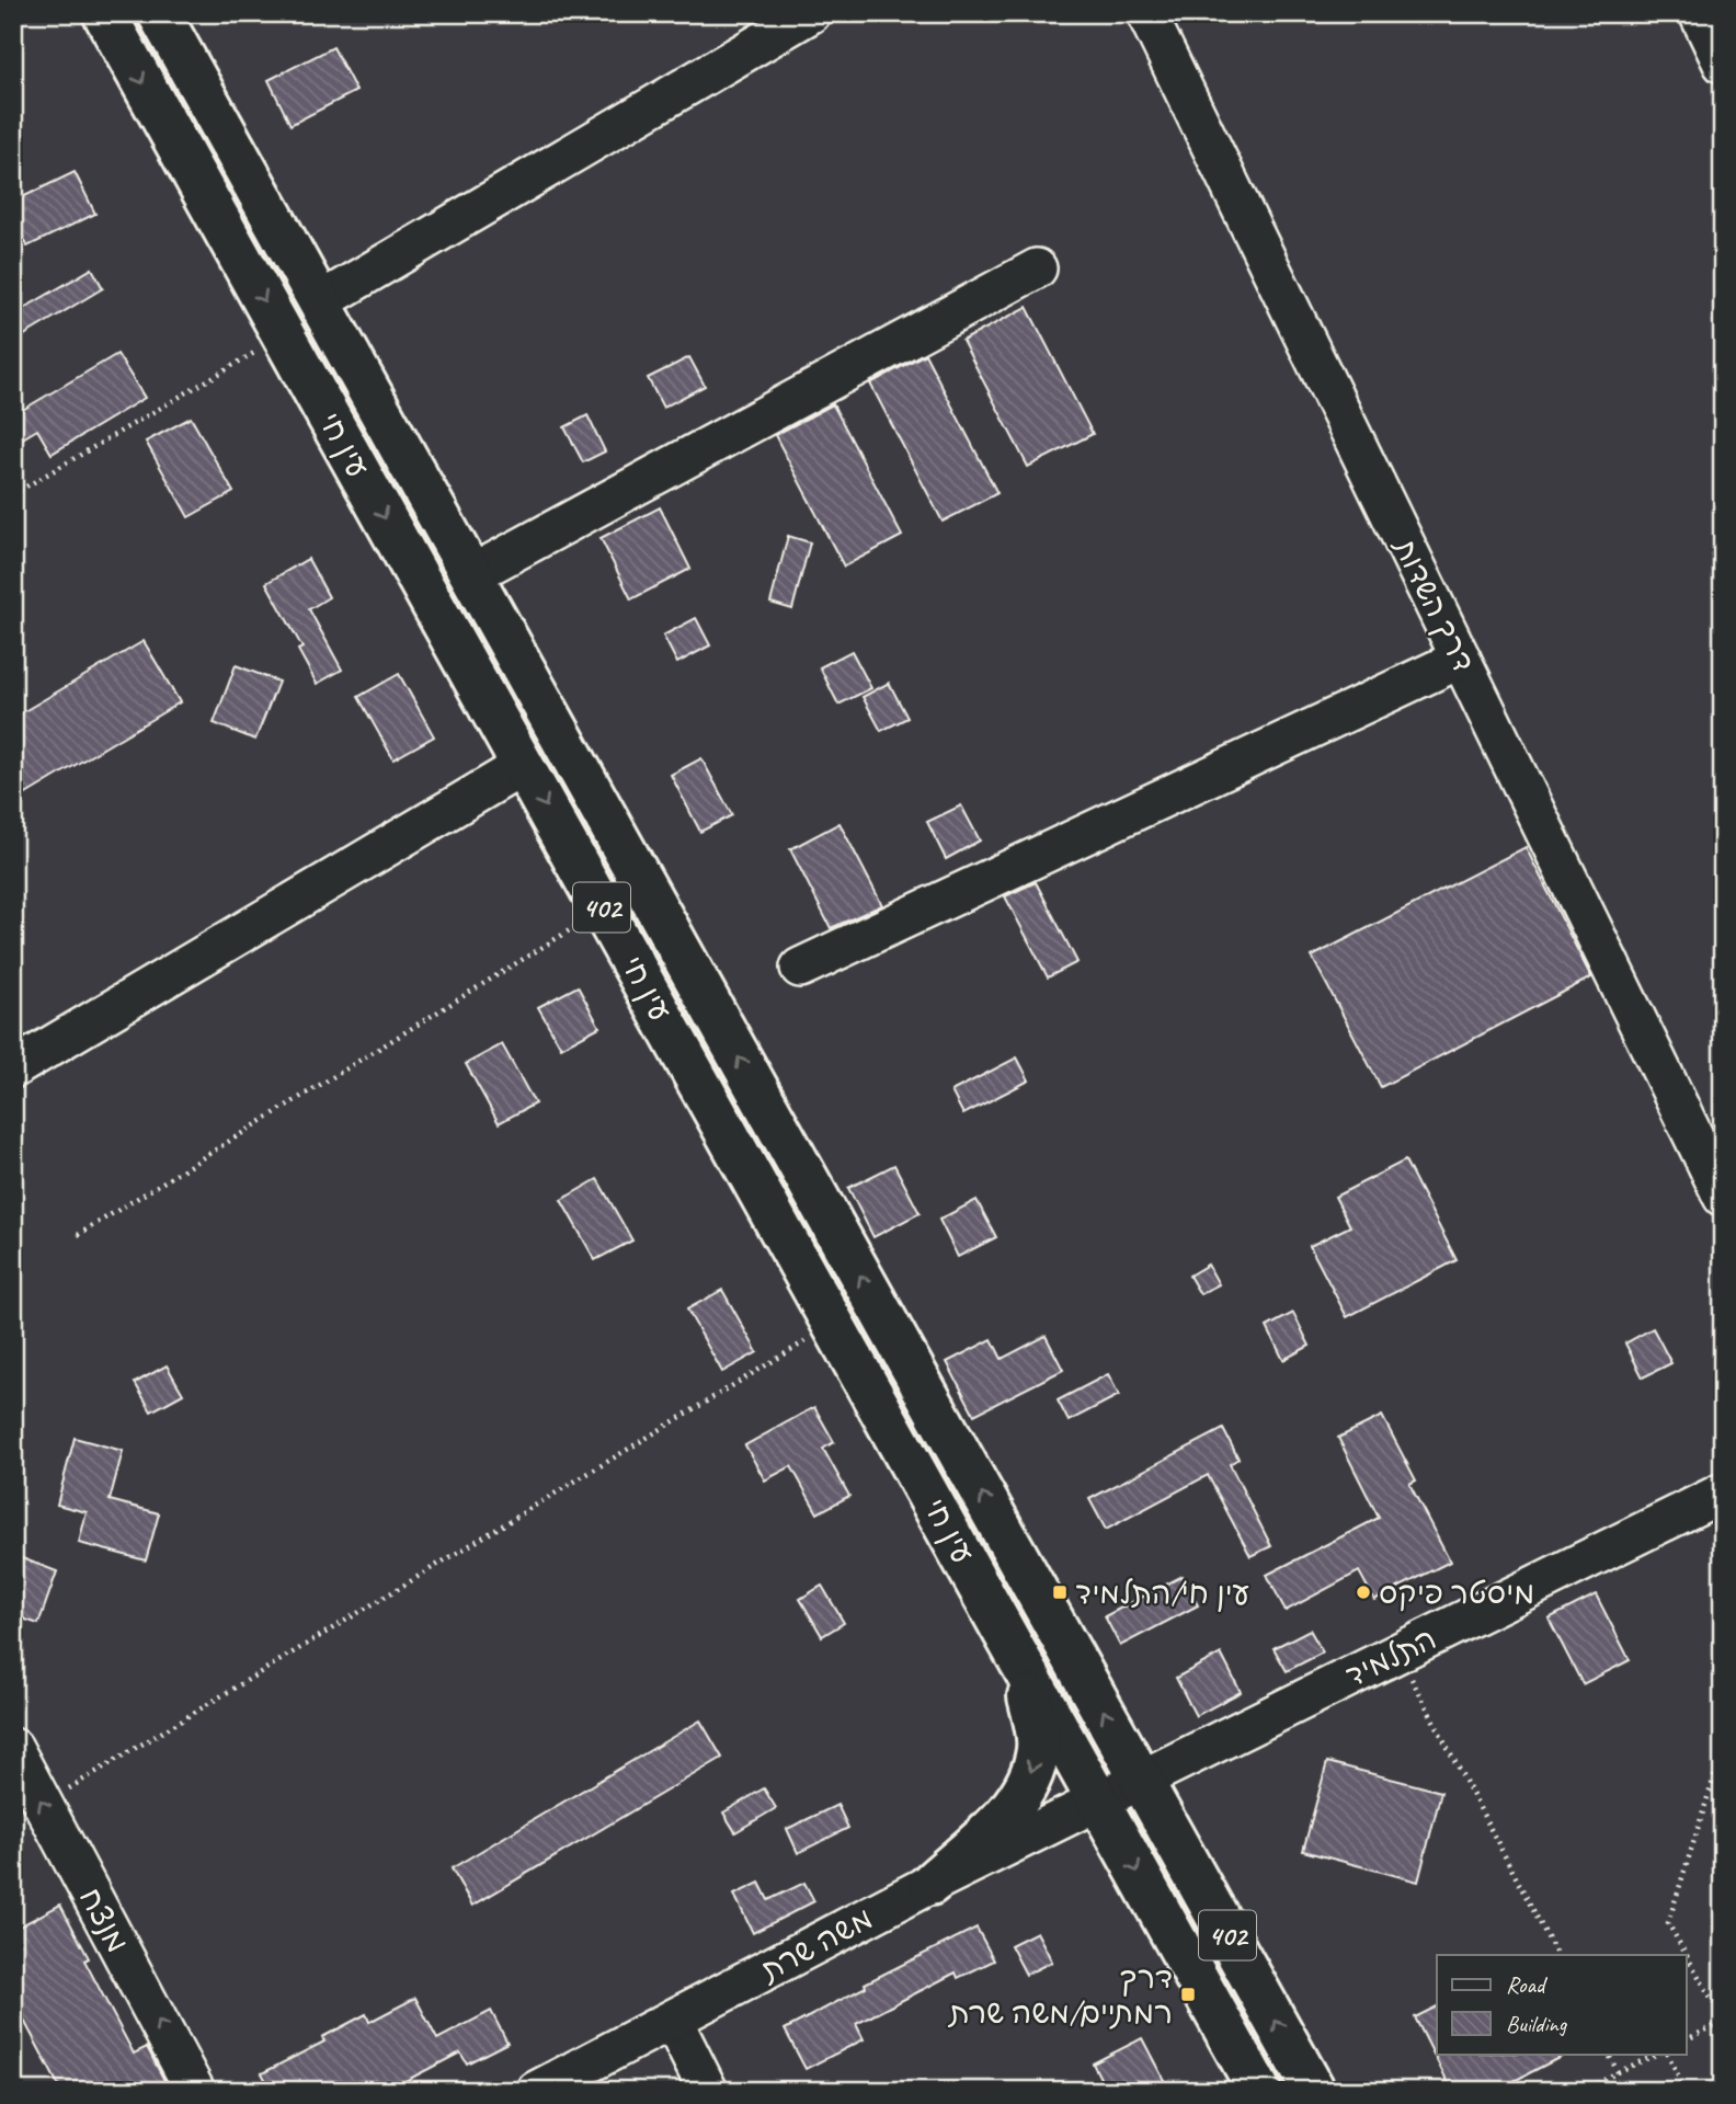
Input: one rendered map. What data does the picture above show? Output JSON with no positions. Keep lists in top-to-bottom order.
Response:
{
  "streets": {
    "main road": ["עין חי", "402"],
    "street": [
      "דרך השדות",
      "התלמיד",
      "מנצח",
      "משה שרת"
    ]
  },
  "crossings": [
    ["עין חי", "402"],
    ["עין חי", "התלמיד"],
    ["עין חי", "משה שרת"],
    ["402", "התלמיד"],
    ["402", "משה שרת"],
    ["התלמיד", "משה שרת"]
  ],
  "one_way": ["מנצח"],
  "places": {
    "transit": ["עין חי/התלמיד", "דרך רמתיים/משה שרת"],
    "other": ["מיסטר פיקס"]
  },
  "legend": ["Road", "Building"]
}
